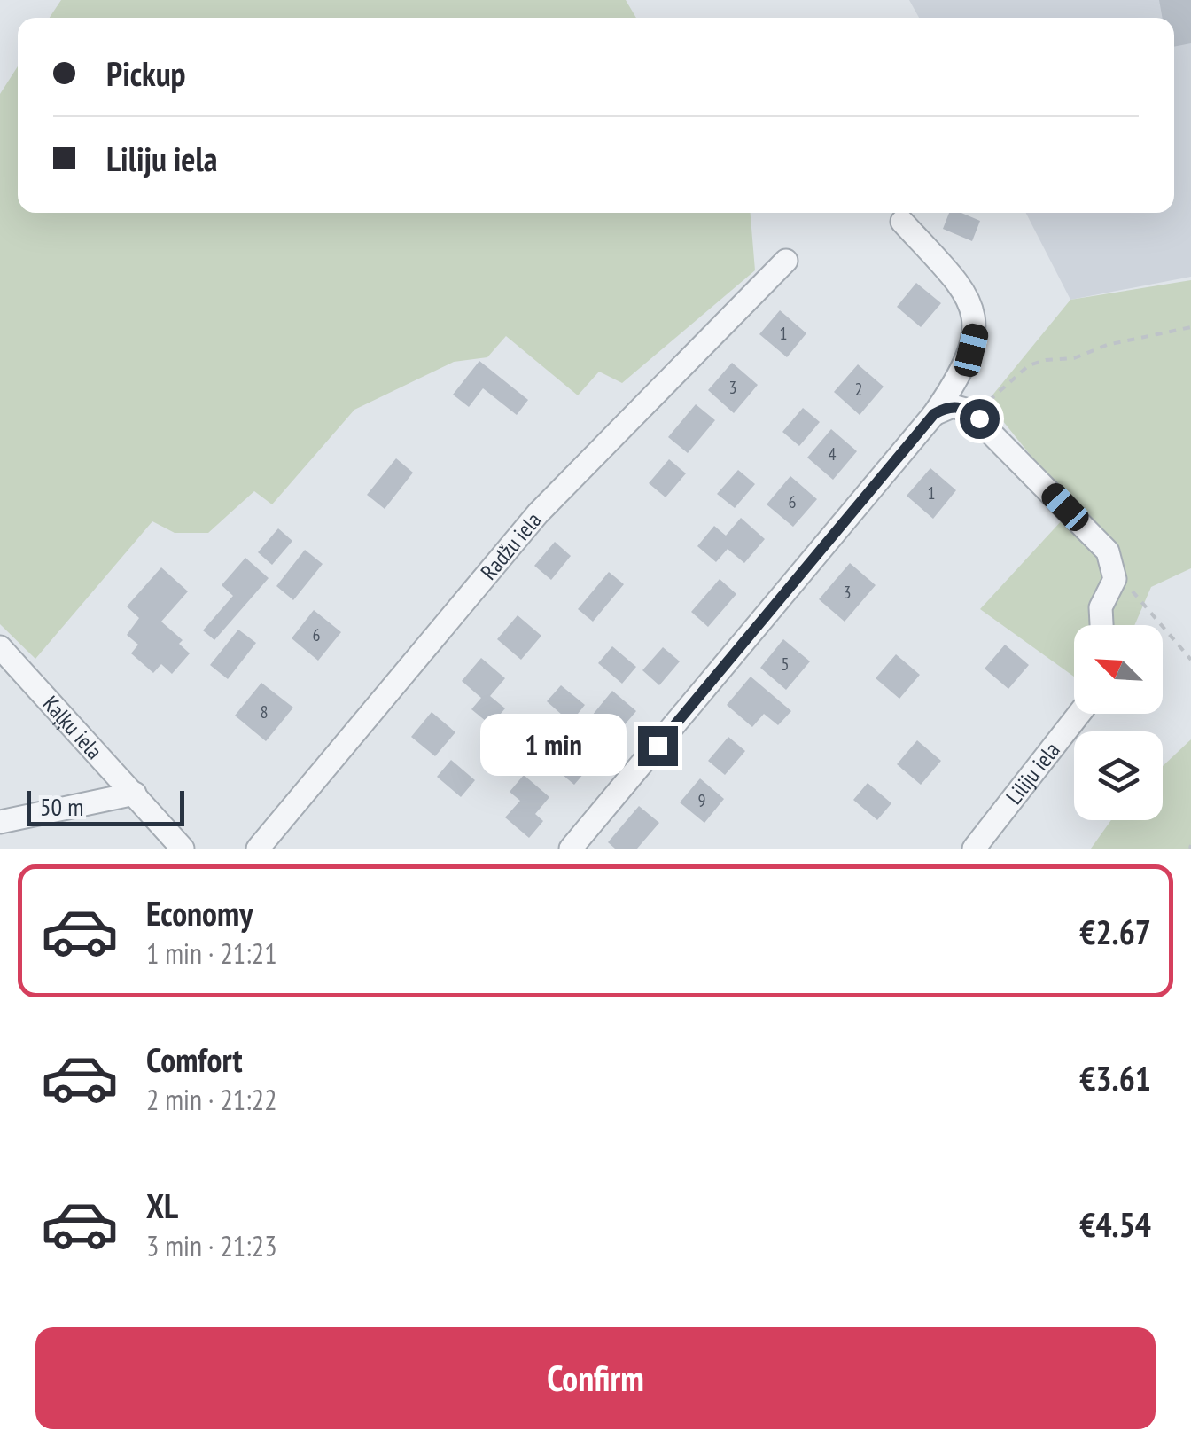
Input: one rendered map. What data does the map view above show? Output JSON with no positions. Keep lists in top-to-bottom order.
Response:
{
  "streets": {
    "street": ["Radžu iela", "Kaļķu iela", "Liliju iela"]
  },
  "house_numbers": [
    "1",
    "3",
    "2",
    "4",
    "1",
    "6",
    "3",
    "6",
    "5",
    "8",
    "9"
  ],
  "scale_bar": "50 m",
  "north": "top left",
  "page": {
    "banner": ["Pickup", "Liliju iela"],
    "bubble": "1 min",
    "scale": "50 m",
    "list": [
      {
        "name": "Economy",
        "note": "1 min · 21:21",
        "value": "€2.67"
      },
      {
        "name": "Comfort",
        "note": "2 min · 21:22",
        "value": "€3.61"
      },
      {
        "name": "XL",
        "note": "3 min · 21:23",
        "value": "€4.54"
      }
    ],
    "buttons": "Confirm"
  }
}
